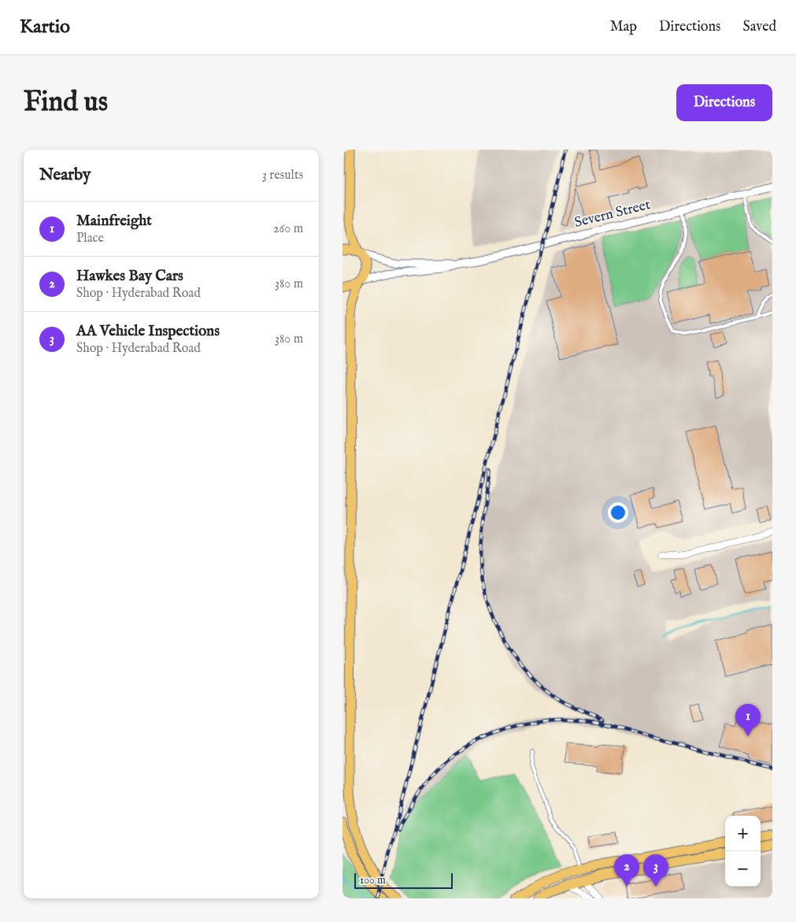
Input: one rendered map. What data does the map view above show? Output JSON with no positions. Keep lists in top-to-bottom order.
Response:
{
  "streets": {
    "street": ["Severn Street"]
  },
  "scale_bar": "100 m",
  "page": {
    "header": "Kartio",
    "nav": ["Map", "Directions", "Saved"],
    "buttons": "Directions",
    "title": "Find us",
    "heading": ["Nearby", "3 results"],
    "list": [
      {
        "mark": "1",
        "name": "Mainfreight",
        "note": "Place",
        "value": "260 m"
      },
      {
        "mark": "2",
        "name": "Hawkes Bay Cars",
        "note": "Shop · Hyderabad Road",
        "value": "380 m"
      },
      {
        "mark": "3",
        "name": "AA Vehicle Inspections",
        "note": "Shop · Hyderabad Road",
        "value": "380 m"
      }
    ],
    "pins": ["1", "2", "3"],
    "map_buttons": ["+", "−"],
    "scale": "100 m"
  }
}
